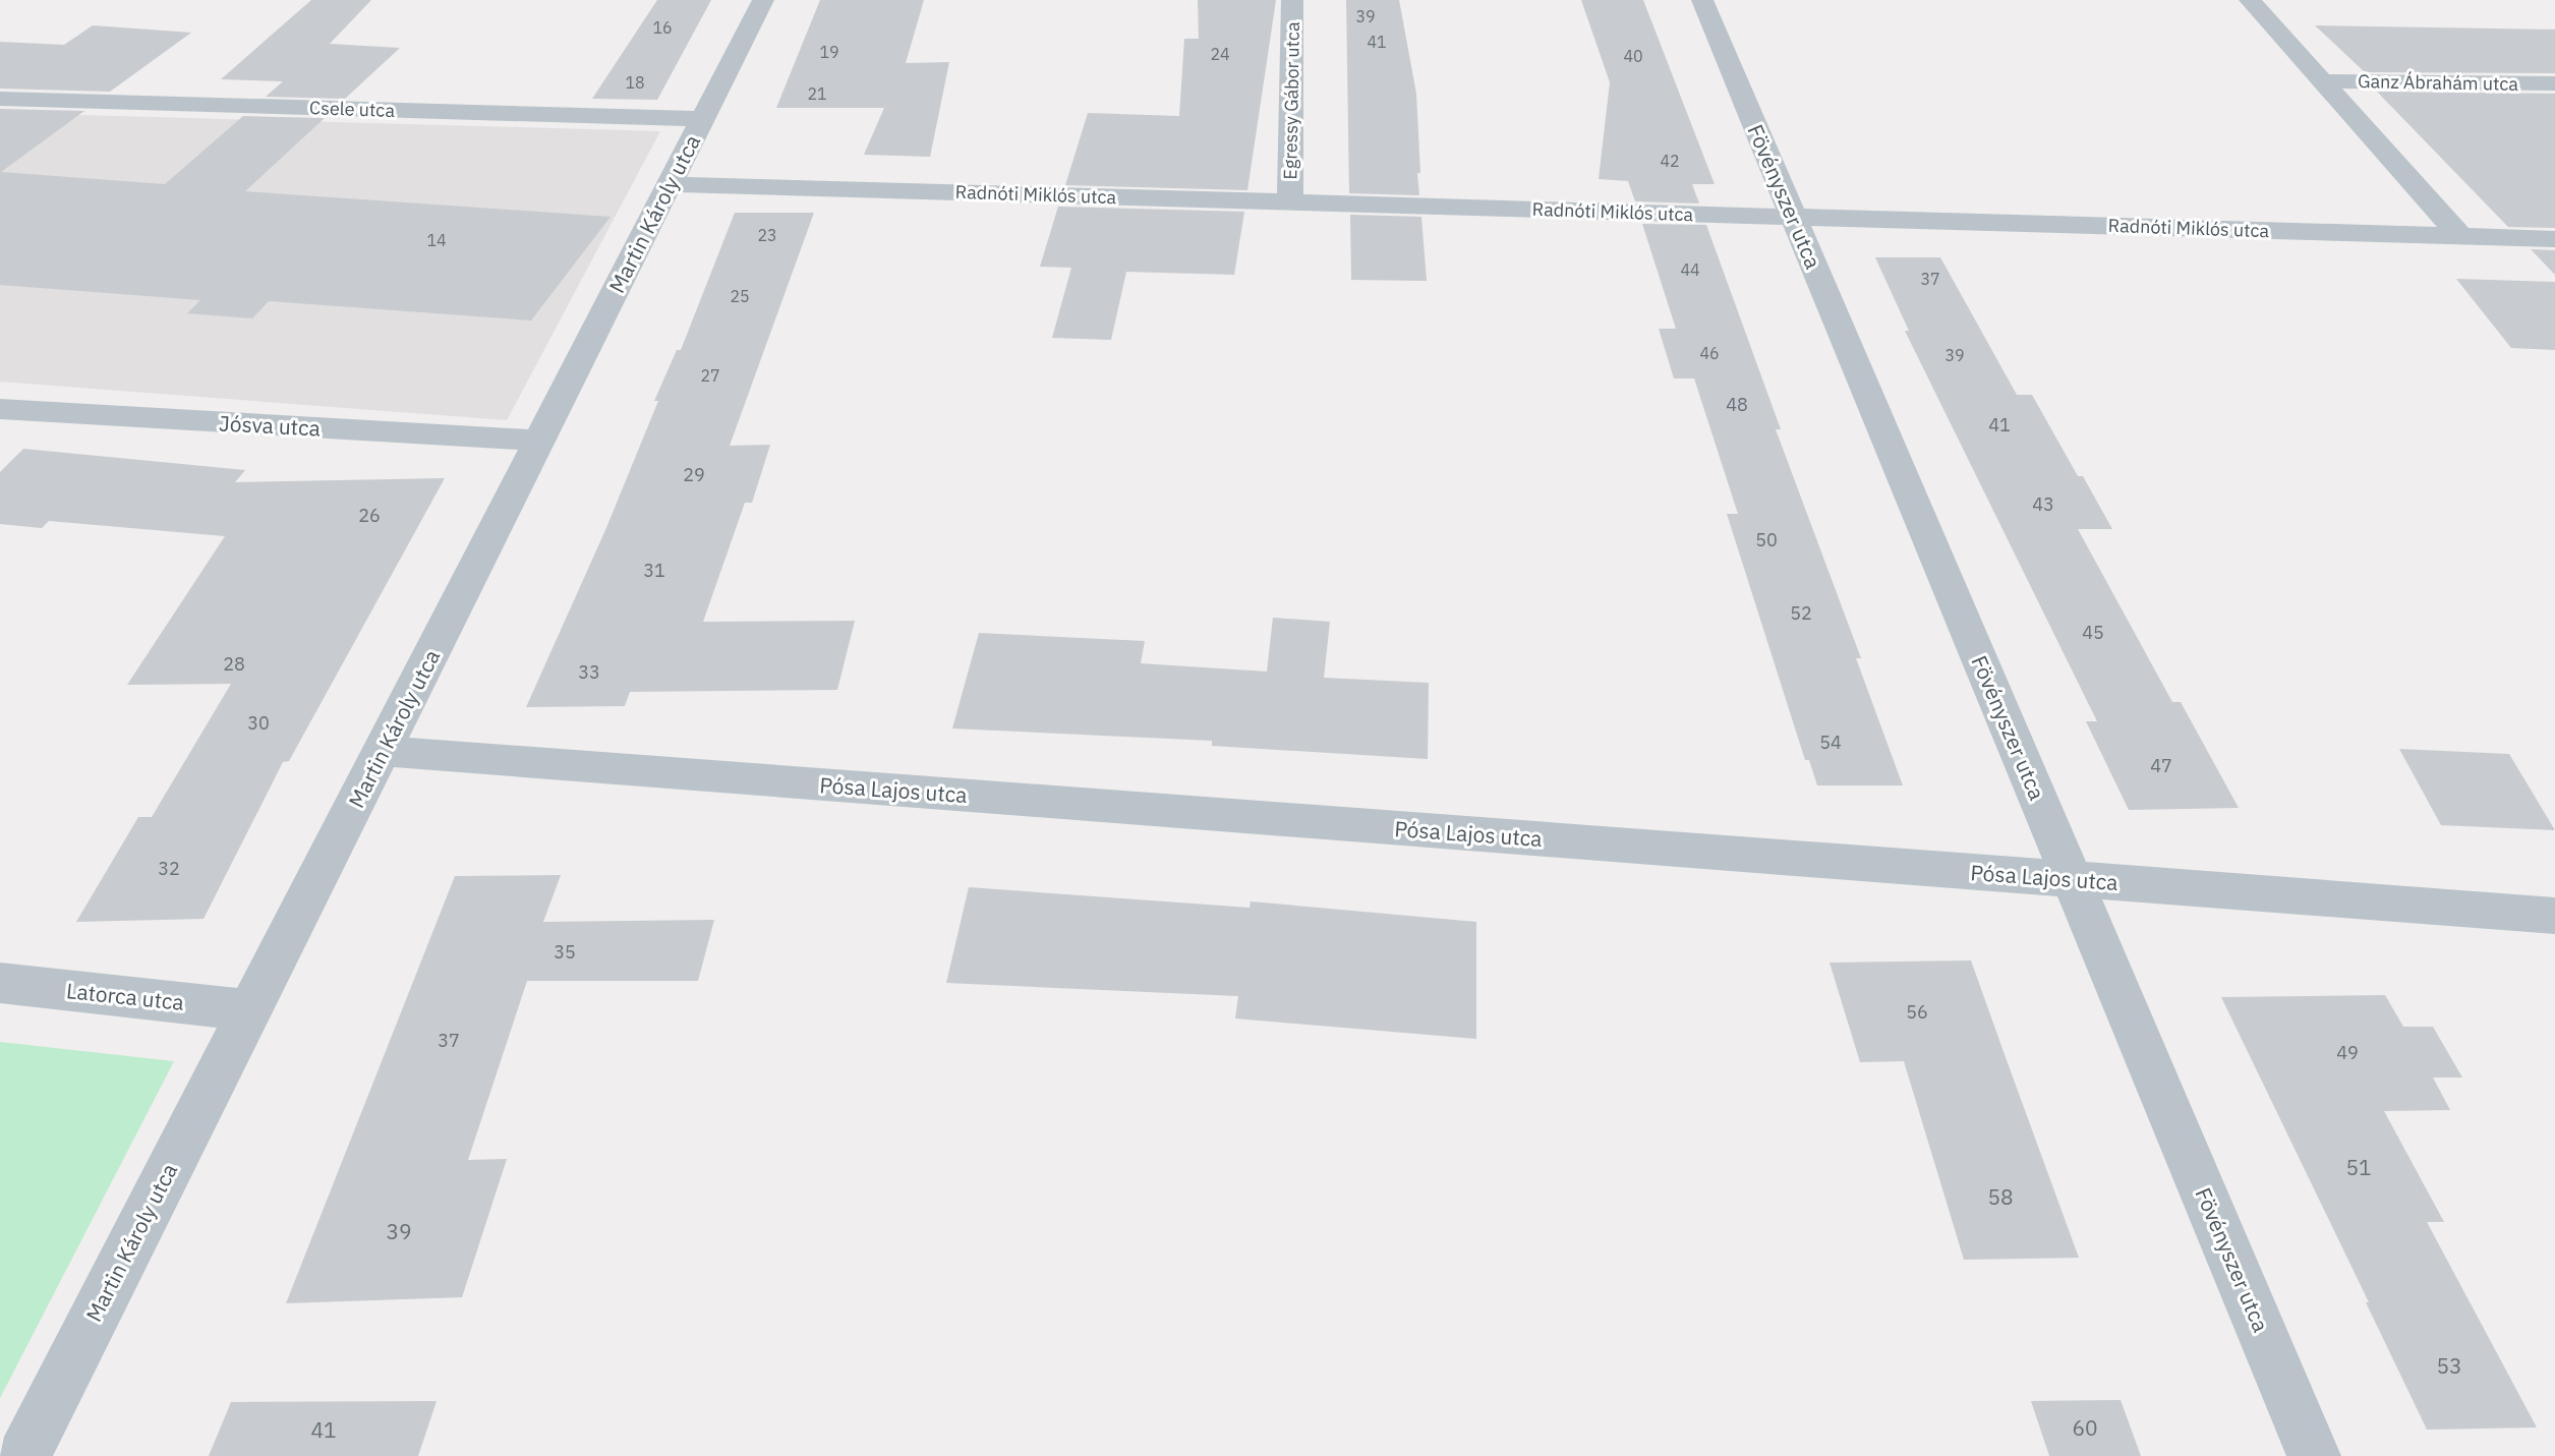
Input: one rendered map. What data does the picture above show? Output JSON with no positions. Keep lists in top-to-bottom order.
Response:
{
  "streets": {
    "street": [
      "Ganz Ábrahám utca",
      "Egressy Gábor utca",
      "Csele utca",
      "Radnóti Miklós utca",
      "Fövényszer utca",
      "Martin Károly utca",
      "Jósva utca",
      "Pósa Lajos utca",
      "Latorca utca"
    ]
  },
  "crossings": [
    ["Egressy Gábor utca", "Radnóti Miklós utca"],
    ["Csele utca", "Martin Károly utca"],
    ["Radnóti Miklós utca", "Fövényszer utca"],
    ["Radnóti Miklós utca", "Martin Károly utca"],
    ["Fövényszer utca", "Pósa Lajos utca"],
    ["Martin Károly utca", "Jósva utca"],
    ["Martin Károly utca", "Pósa Lajos utca"],
    ["Martin Károly utca", "Latorca utca"]
  ],
  "house_numbers": [
    "39",
    "16",
    "41",
    "19",
    "24",
    "40",
    "18",
    "21",
    "42",
    "23",
    "14",
    "44",
    "37",
    "25",
    "46",
    "39",
    "27",
    "48",
    "41",
    "29",
    "43",
    "26",
    "50",
    "31",
    "52",
    "45",
    "28",
    "33",
    "30",
    "54",
    "47",
    "32",
    "35",
    "56",
    "37",
    "49",
    "51",
    "58",
    "39",
    "53",
    "60",
    "41"
  ]
}
